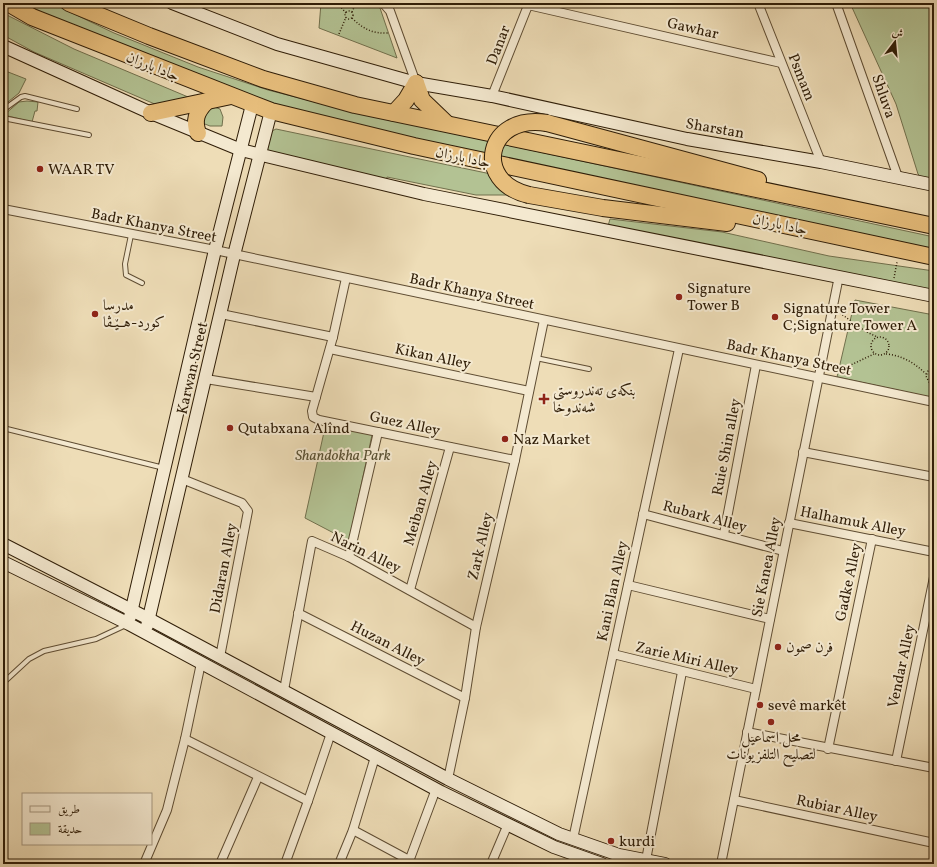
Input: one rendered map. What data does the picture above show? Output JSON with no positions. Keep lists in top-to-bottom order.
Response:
{
  "streets": {
    "highway": ["جادا بارزان"],
    "main road": ["Sharstan", "Karwan Street"],
    "street": [
      "Gawhar",
      "Danar",
      "Psmam",
      "Shluva",
      "Badr Khanya Street",
      "Kikan Alley",
      "Guez Alley",
      "Ruie Shin alley",
      "Meiban Alley",
      "Rubark Alley",
      "Halhamuk Alley",
      "Zark Alley",
      "Narin Alley",
      "Sie Kanea Alley",
      "Didaran Alley",
      "Gadke Alley",
      "Kani Blan Alley",
      "Huzan Alley",
      "Zarie Miri Alley",
      "Vendar Alley",
      "Rubiar Alley"
    ]
  },
  "crossings": [
    ["Gawhar", "Danar"],
    ["Gawhar", "Psmam"],
    ["Danar", "Sharstan"],
    ["جادا بارزان", "Karwan Street"],
    ["Psmam", "Sharstan"],
    ["Shluva", "Sharstan"],
    ["Badr Khanya Street", "Karwan Street"],
    ["Badr Khanya Street", "Guez Alley"],
    ["Badr Khanya Street", "Ruie Shin alley"],
    ["Badr Khanya Street", "Zark Alley"],
    ["Badr Khanya Street", "Sie Kanea Alley"],
    ["Badr Khanya Street", "Kani Blan Alley"],
    ["Kikan Alley", "Guez Alley"],
    ["Kikan Alley", "Zark Alley"],
    ["Karwan Street", "Didaran Alley"],
    ["Guez Alley", "Meiban Alley"],
    ["Guez Alley", "Zark Alley"],
    ["Ruie Shin alley", "Rubark Alley"],
    ["Meiban Alley", "Narin Alley"],
    ["Rubark Alley", "Sie Kanea Alley"],
    ["Rubark Alley", "Kani Blan Alley"],
    ["Halhamuk Alley", "Sie Kanea Alley"],
    ["Halhamuk Alley", "Gadke Alley"],
    ["Zark Alley", "Narin Alley"],
    ["Zark Alley", "Huzan Alley"],
    ["Narin Alley", "Huzan Alley"],
    ["Sie Kanea Alley", "Zarie Miri Alley"],
    ["Sie Kanea Alley", "Rubiar Alley"],
    ["Kani Blan Alley", "Zarie Miri Alley"]
  ],
  "parks": ["Shandokha Park"],
  "places": {
    "other": [
      "WAAR TV",
      "Signature Tower B",
      "مدرسا كورد-هــێـڤا",
      "Signature Tower C;Signature Tower A",
      "Qutabxana Alînd",
      "Naz Market",
      "فرن صمون",
      "sevê markêt",
      "محل اسماعيل لتصليح التلفزيونات",
      "kurdi"
    ],
    "health": ["بنکەی تەندروستی شەندوخا"]
  },
  "legend": ["طريق", "حديقة"],
  "north": "top"
}
